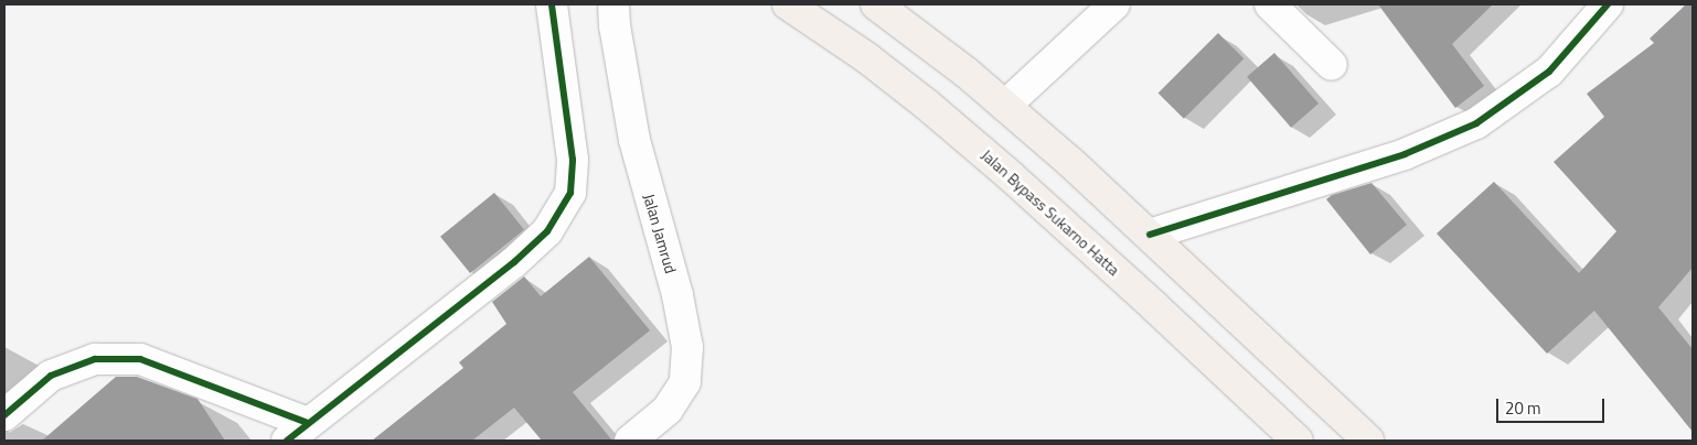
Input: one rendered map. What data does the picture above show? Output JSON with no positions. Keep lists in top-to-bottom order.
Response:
{
  "streets": {
    "highway": ["Jalan Bypass Sukarno Hatta"],
    "street": ["Jalan Jamrud"]
  },
  "scale_bar": "20 m"
}
